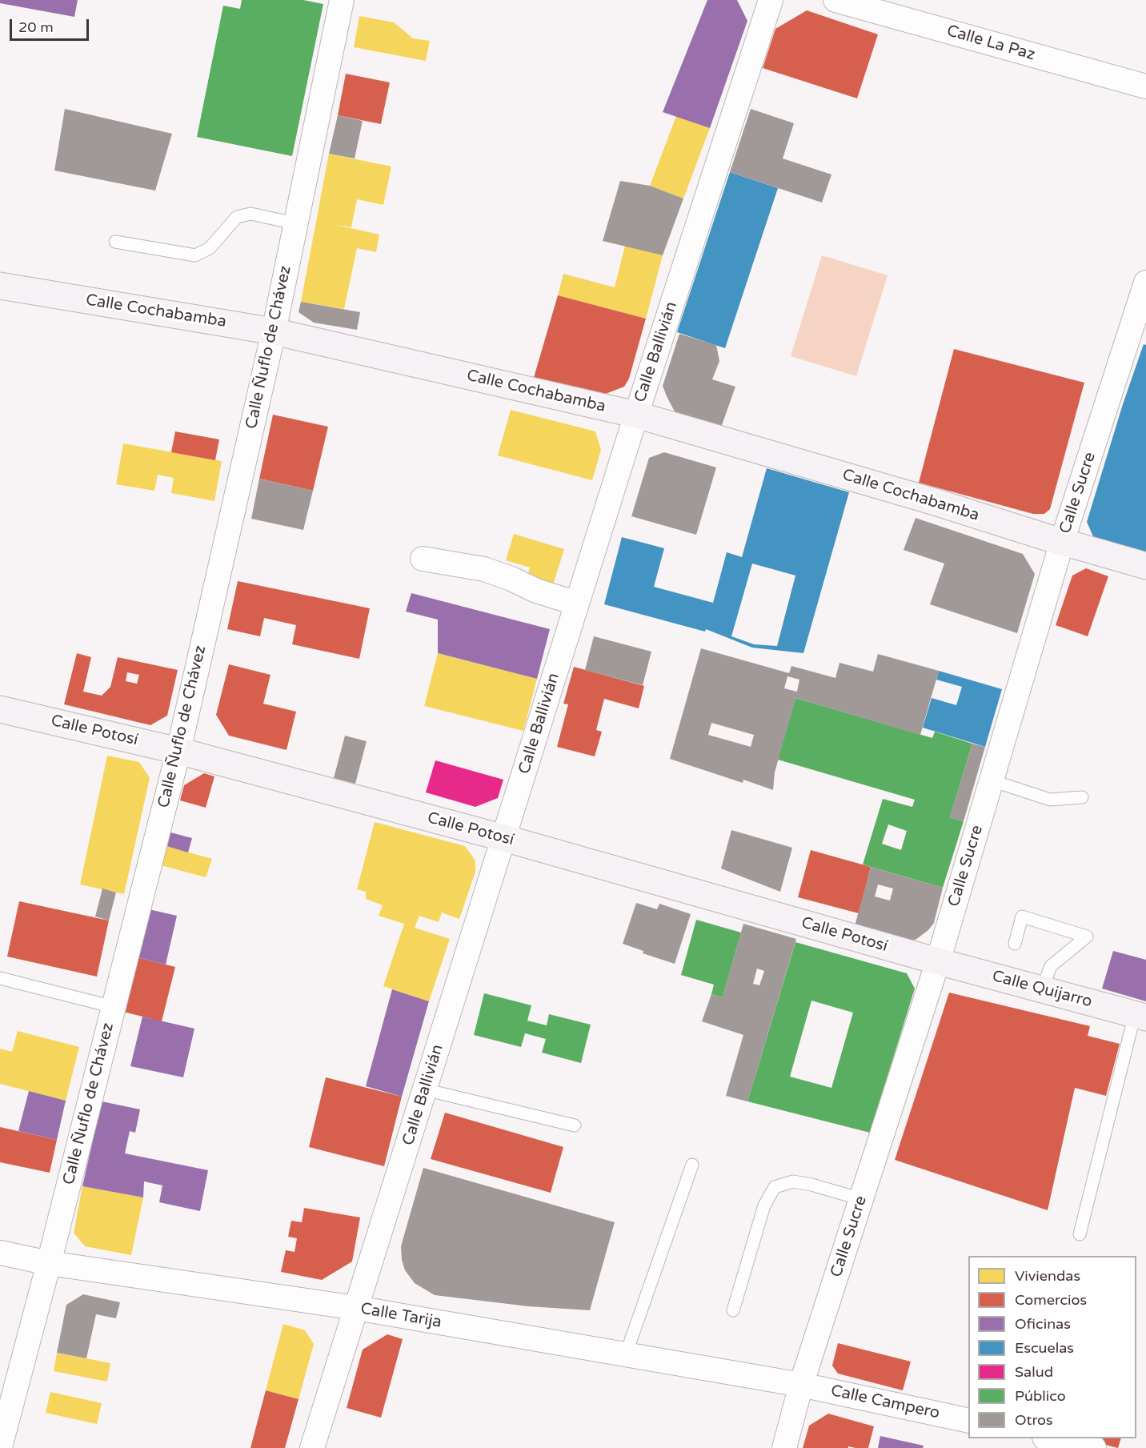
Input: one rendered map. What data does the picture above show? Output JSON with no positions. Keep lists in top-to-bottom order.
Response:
{
  "streets": {
    "street": [
      "Calle La Paz",
      "Calle Cochabamba",
      "Calle Ñuflo de Chávez",
      "Calle Ballivián",
      "Calle Sucre",
      "Calle Potosí",
      "Calle Quijarro",
      "Calle Tarija",
      "Calle Campero"
    ]
  },
  "crossings": [
    ["Calle Cochabamba", "Calle Ñuflo de Chávez"],
    ["Calle Cochabamba", "Calle Ballivián"],
    ["Calle Cochabamba", "Calle Sucre"],
    ["Calle Ñuflo de Chávez", "Calle Potosí"],
    ["Calle Ñuflo de Chávez", "Calle Tarija"],
    ["Calle Ballivián", "Calle Potosí"],
    ["Calle Ballivián", "Calle Tarija"],
    ["Calle Sucre", "Calle Potosí"],
    ["Calle Sucre", "Calle Quijarro"],
    ["Calle Sucre", "Calle Tarija"],
    ["Calle Sucre", "Calle Campero"],
    ["Calle Potosí", "Calle Quijarro"],
    ["Calle Tarija", "Calle Campero"]
  ],
  "legend": [
    "Viviendas",
    "Comercios",
    "Oficinas",
    "Escuelas",
    "Salud",
    "Público",
    "Otros"
  ],
  "scale_bar": "20 m"
}
